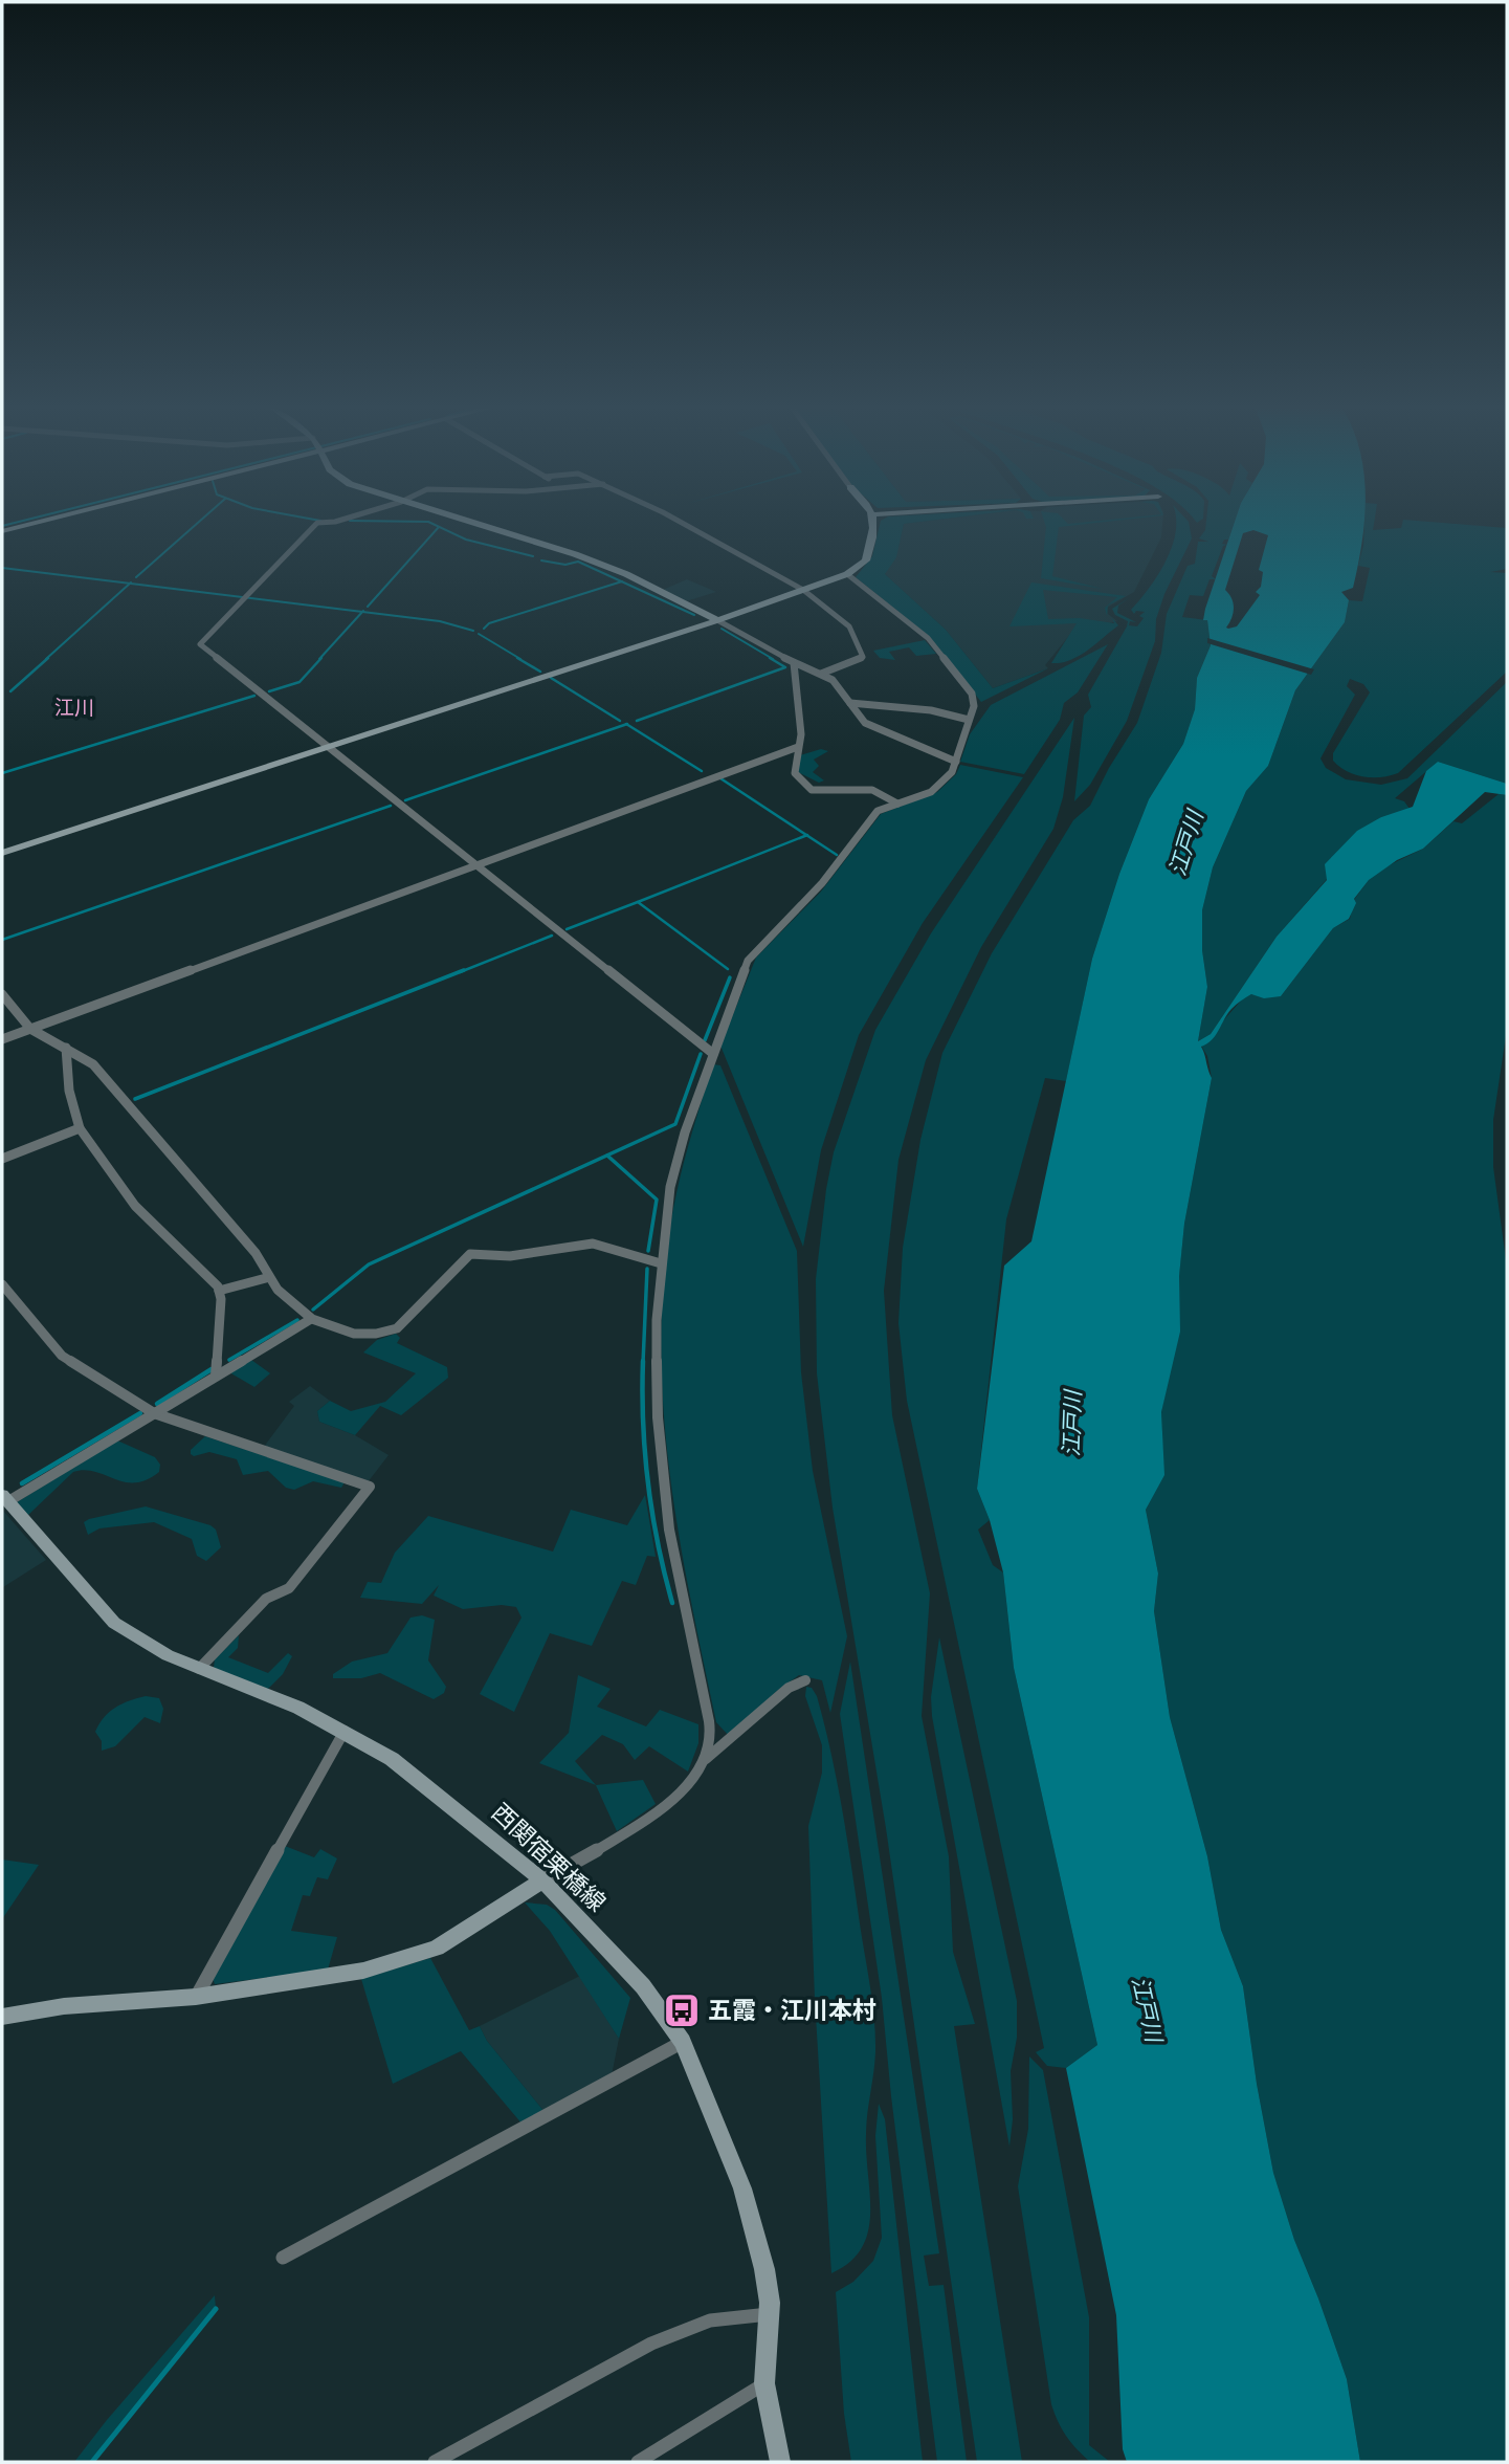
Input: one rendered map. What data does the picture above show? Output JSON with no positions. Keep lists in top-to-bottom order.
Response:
{
  "streets": {
    "street": ["西関宿栗橋線"]
  },
  "districts": ["江川"],
  "water": ["江戸川"],
  "places": {
    "bus stop": ["五霞・江川本村"]
  }
}
